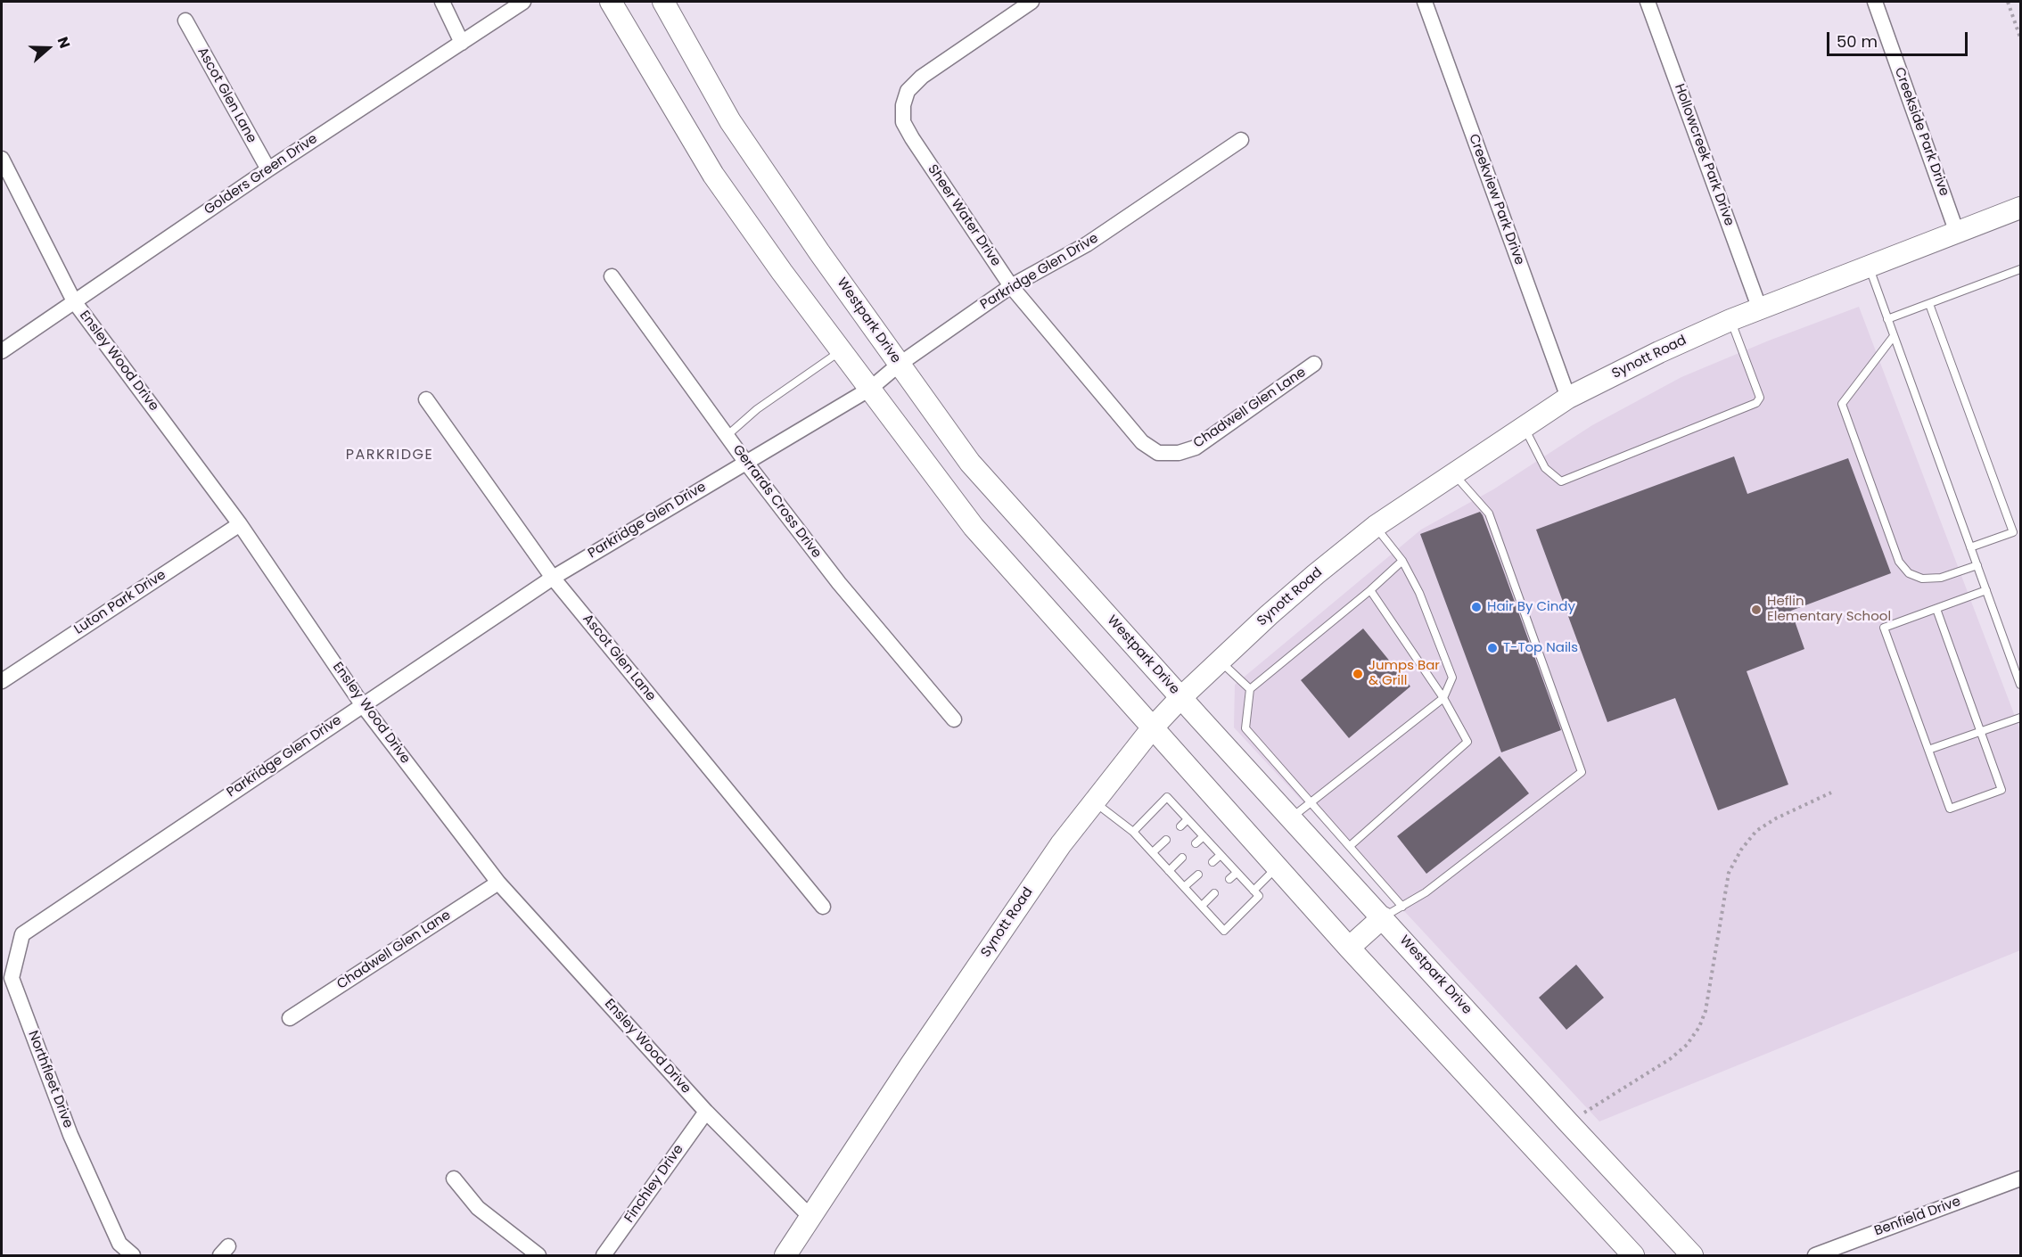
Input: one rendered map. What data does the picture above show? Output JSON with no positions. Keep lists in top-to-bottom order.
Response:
{
  "streets": {
    "main road": ["Westpark Drive", "Synott Road"],
    "street": [
      "Ascot Glen Lane",
      "Creekside Park Drive",
      "Hollowcreek Park Drive",
      "Golders Green Drive",
      "Creekview Park Drive",
      "Sheer Water Drive",
      "Parkridge Glen Drive",
      "Ensley Wood Drive",
      "Chadwell Glen Lane",
      "Gerrards Cross Drive",
      "Luton Park Drive",
      "Northfleet Drive",
      "Finchley Drive",
      "Benfield Drive"
    ]
  },
  "crossings": [
    ["Ascot Glen Lane", "Golders Green Drive"],
    ["Ascot Glen Lane", "Parkridge Glen Drive"],
    ["Creekside Park Drive", "Synott Road"],
    ["Hollowcreek Park Drive", "Synott Road"],
    ["Golders Green Drive", "Ensley Wood Drive"],
    ["Creekview Park Drive", "Synott Road"],
    ["Sheer Water Drive", "Parkridge Glen Drive"],
    ["Sheer Water Drive", "Chadwell Glen Lane"],
    ["Parkridge Glen Drive", "Westpark Drive"],
    ["Parkridge Glen Drive", "Ensley Wood Drive"],
    ["Parkridge Glen Drive", "Gerrards Cross Drive"],
    ["Parkridge Glen Drive", "Northfleet Drive"],
    ["Westpark Drive", "Synott Road"],
    ["Synott Road", "Ensley Wood Drive"],
    ["Ensley Wood Drive", "Chadwell Glen Lane"],
    ["Ensley Wood Drive", "Luton Park Drive"],
    ["Ensley Wood Drive", "Finchley Drive"]
  ],
  "districts": ["PARKRIDGE"],
  "places": [
    "Hair By Cindy",
    "Heflin Elementary School",
    "T-Top Nails",
    "Jumps Bar & Grill"
  ],
  "scale_bar": "50 m",
  "north": "right"
}
